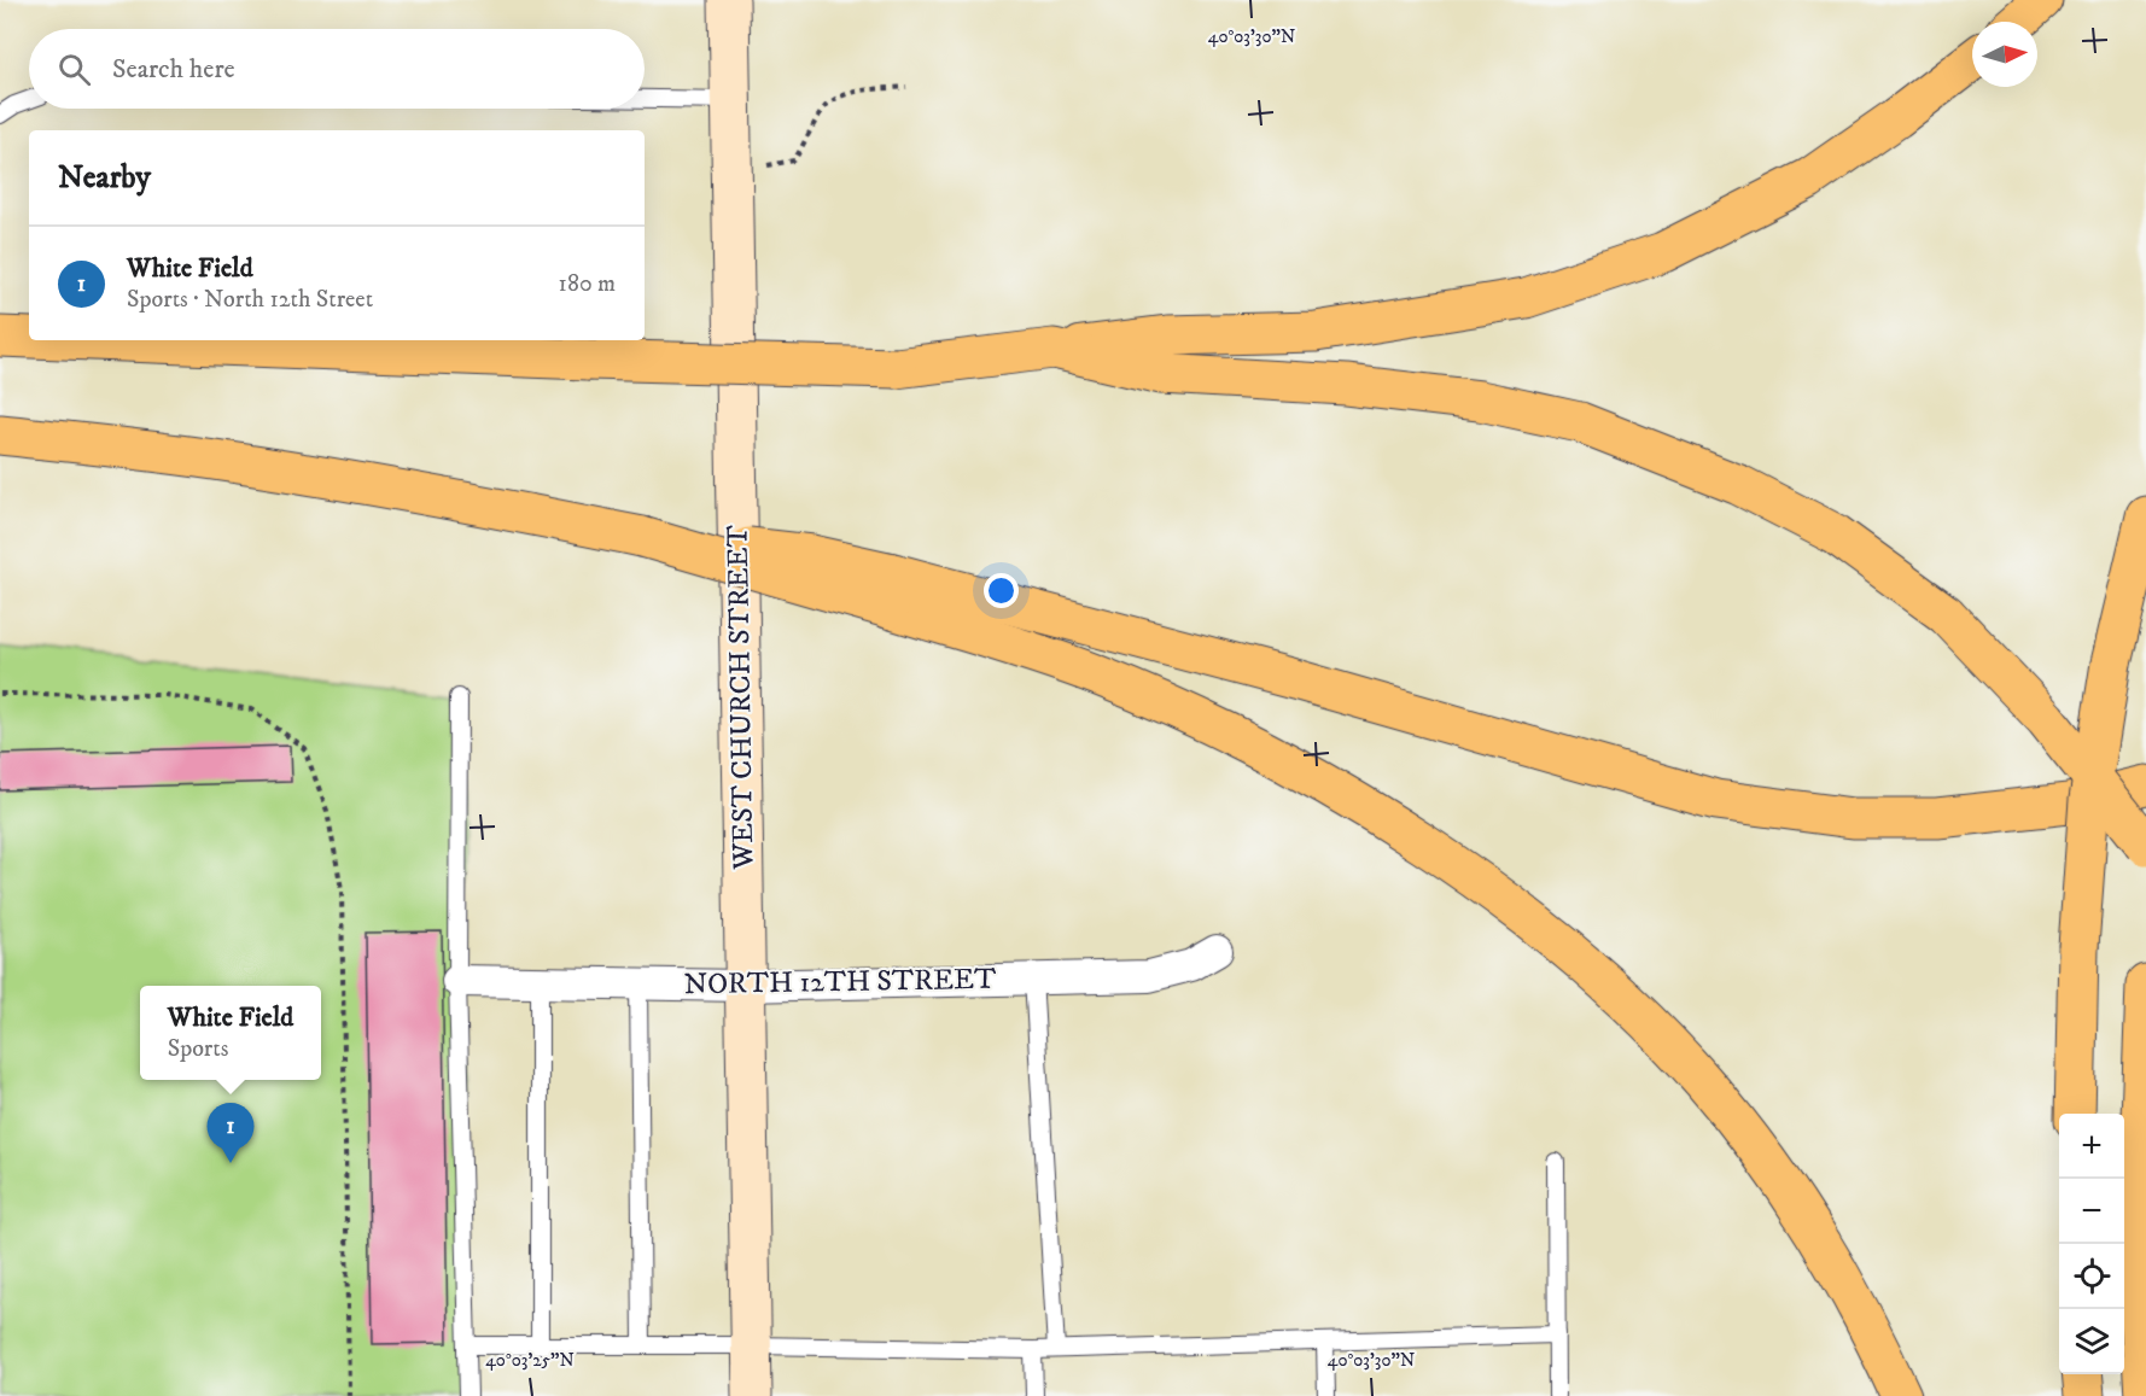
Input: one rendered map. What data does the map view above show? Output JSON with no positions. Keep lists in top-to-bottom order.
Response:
{
  "streets": {
    "street": ["WEST CHURCH STREET", "NORTH 12TH STREET"]
  },
  "crossings": [
    ["WEST CHURCH STREET", "NORTH 12TH STREET"]
  ],
  "north": "right",
  "page": {
    "search": "Search here",
    "heading": "Nearby",
    "list": [
      {
        "mark": "1",
        "name": "White Field",
        "note": "Sports · North 12th Street",
        "value": "180 m"
      }
    ],
    "popup": ["White Field", "Sports"],
    "pins": "1",
    "map_buttons": ["+", "−"]
  },
  "coordinates": ["40°03'30\"N", "40°03'25\"N"]
}
